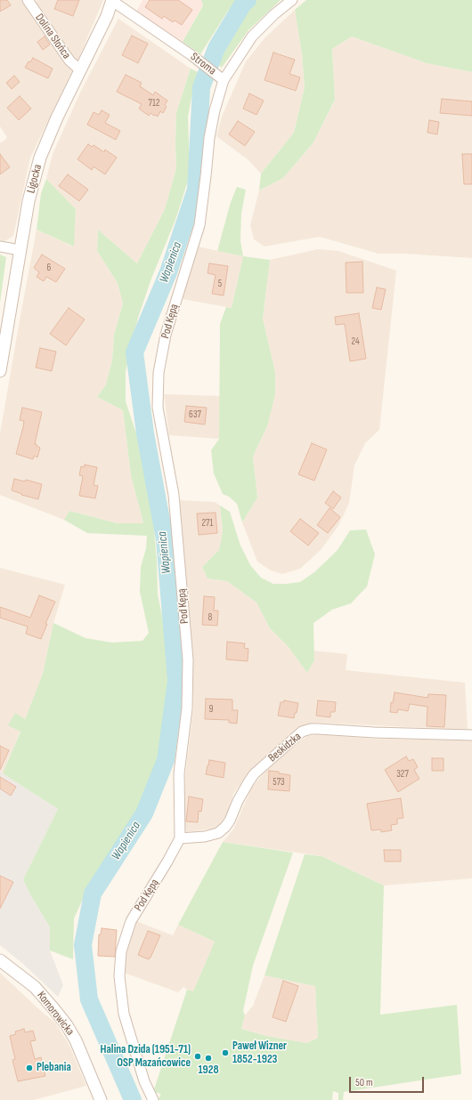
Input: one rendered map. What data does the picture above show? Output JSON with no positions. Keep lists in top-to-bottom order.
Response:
{
  "streets": {
    "street": [
      "Dolina Słońca",
      "Stroma",
      "Ligocka",
      "Pod Kępą",
      "Beskidzka",
      "Komorowicka"
    ]
  },
  "crossings": [
    ["Dolina Słońca", "Ligocka"],
    ["Stroma", "Ligocka"],
    ["Stroma", "Pod Kępą"],
    ["Pod Kępą", "Beskidzka"]
  ],
  "water": ["Wapienica"],
  "places": [
    "Paweł Wizner 1852-1923",
    "Halina Dzida (1951-71) OSP Mazańcowice",
    "1928",
    "Plebania"
  ],
  "house_numbers": [
    "712",
    "6",
    "5",
    "24",
    "637",
    "271",
    "8",
    "9",
    "327",
    "573"
  ],
  "scale_bar": "50 m"
}
